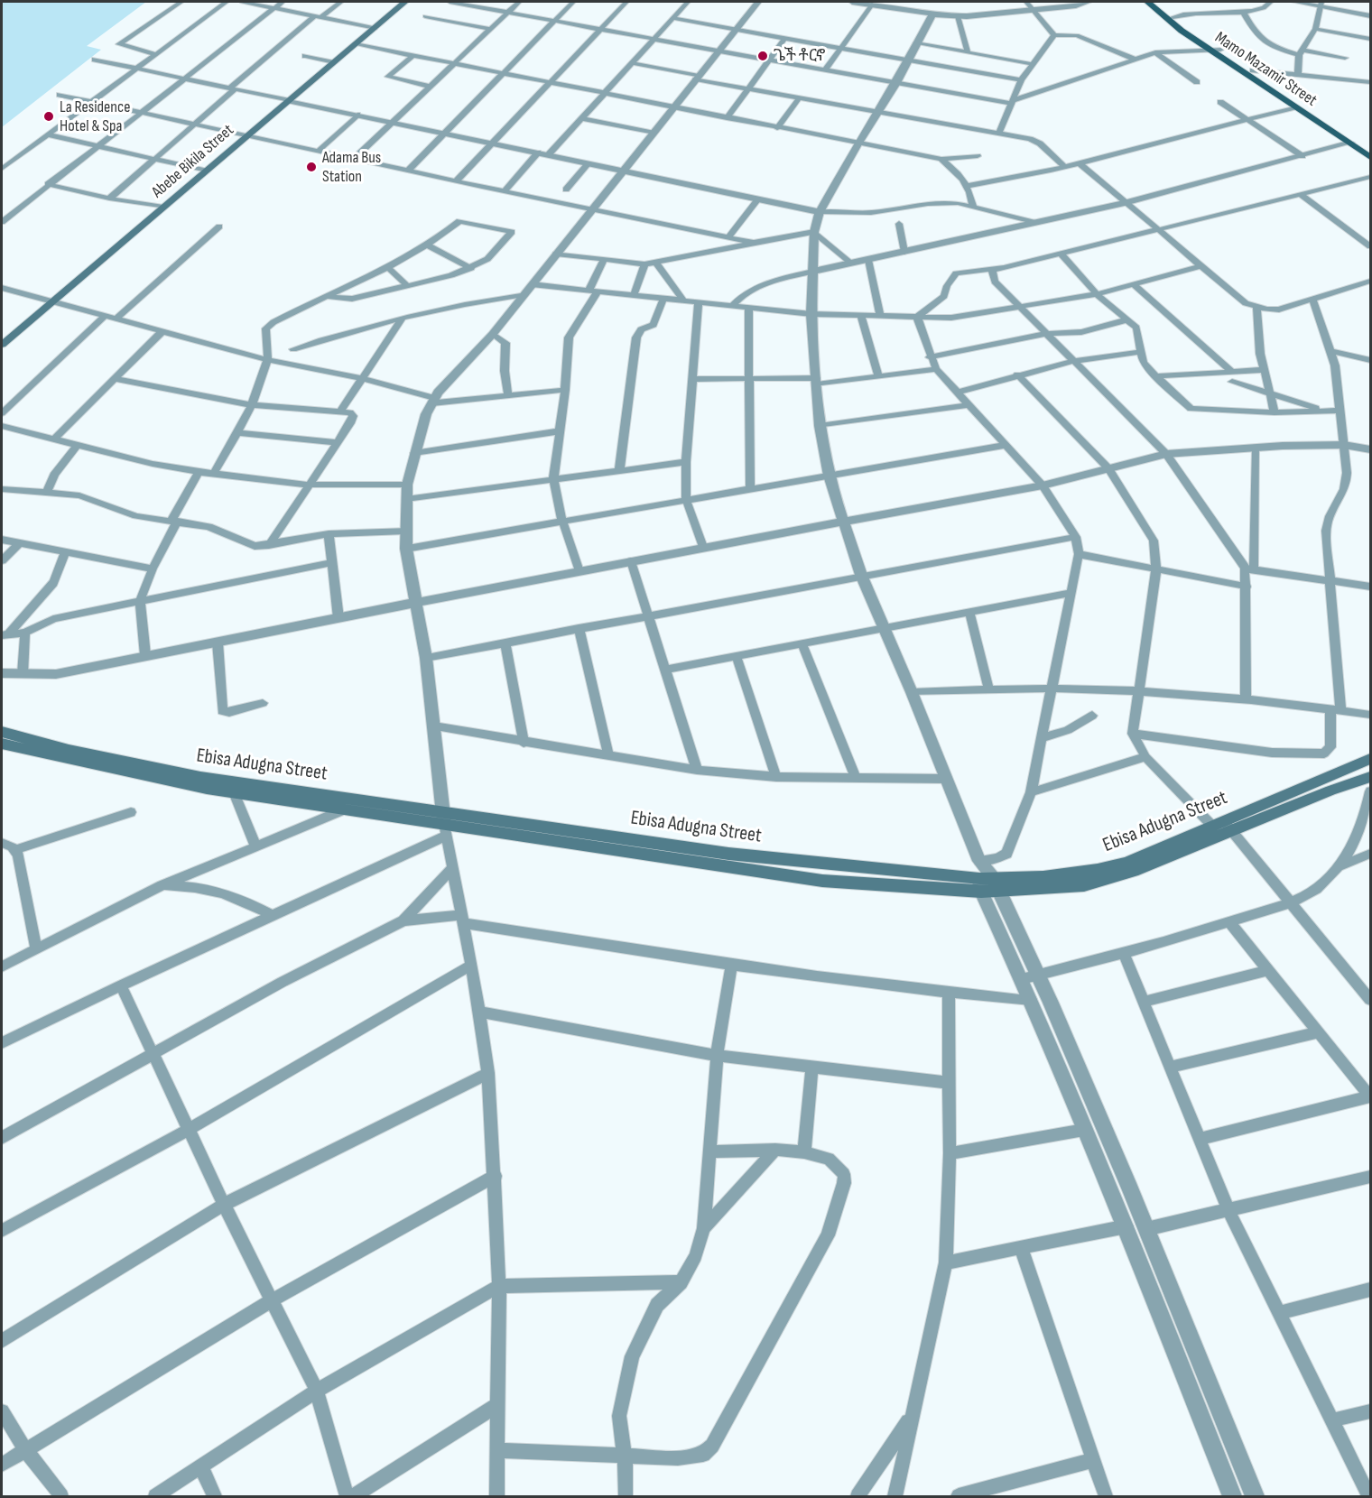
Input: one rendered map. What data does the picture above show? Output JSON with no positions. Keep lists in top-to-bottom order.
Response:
{
  "streets": {
    "main road": ["Mamo Mazamir Street", "Abebe Bikila Street", "Ebisa Adugna Street"]
  },
  "places": ["ጌች ቶርኖ", "La Residence Hotel & Spa", "Adama Bus Station"]
}
